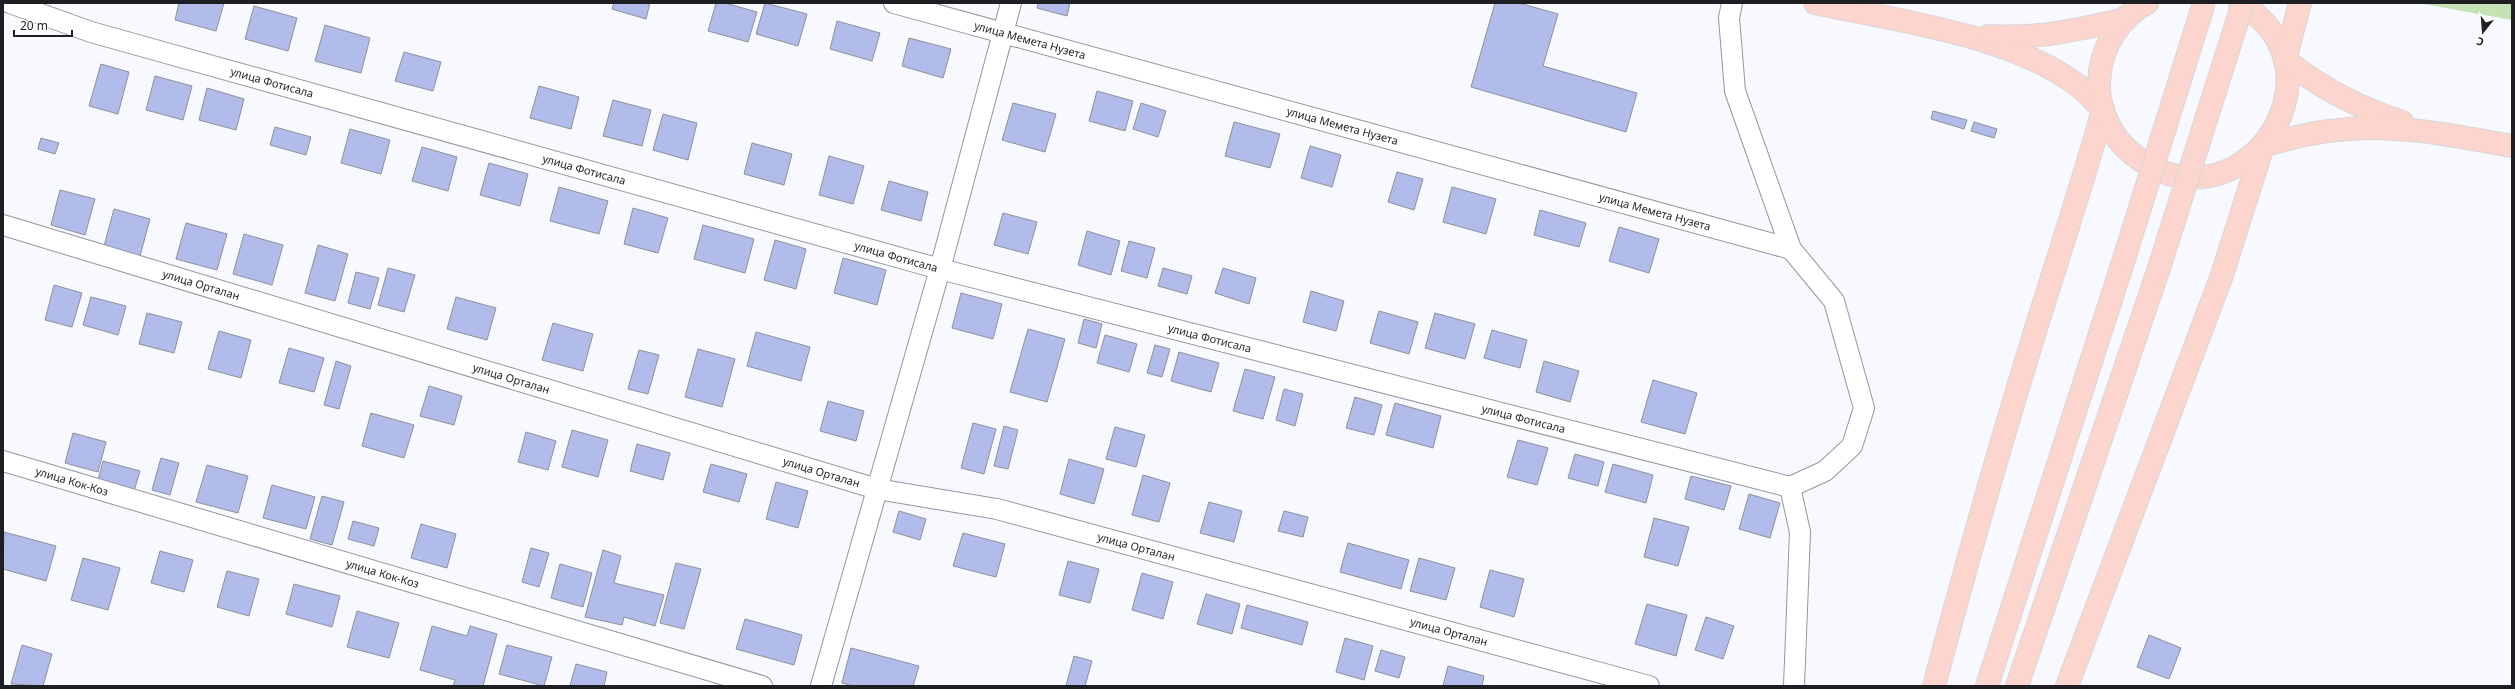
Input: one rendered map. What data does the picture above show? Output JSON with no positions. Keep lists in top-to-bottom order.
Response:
{
  "streets": {
    "street": [
      "улица Мемета Нузета",
      "улица Фотисала",
      "улица Орталан",
      "улица Кок-Коз"
    ]
  },
  "scale_bar": "20 m",
  "north": "bottom"
}
